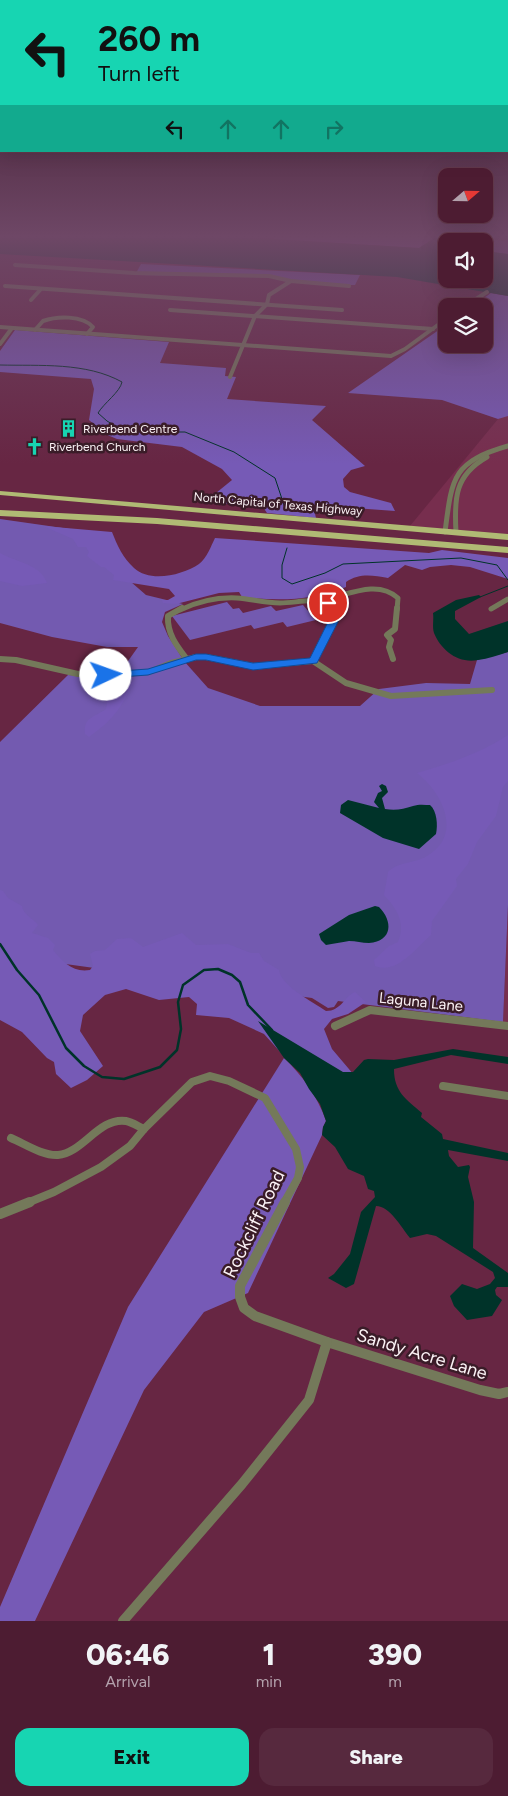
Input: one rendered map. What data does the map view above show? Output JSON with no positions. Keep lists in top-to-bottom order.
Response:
{
  "streets": {
    "highway": ["North Capital of Texas Highway"],
    "street": ["Laguna Lane", "Rockcliff Road", "Sandy Acre Lane"]
  },
  "crossings": [
    ["Rockcliff Road", "Sandy Acre Lane"]
  ],
  "places": {
    "building": ["Riverbend Centre"],
    "church": ["Riverbend Church"]
  },
  "north": "right",
  "page": {
    "turn": ["260 m", "Turn left"],
    "eta": [
      "06:46",
      "Arrival",
      "1",
      "min",
      "390",
      "m"
    ],
    "buttons": ["Exit", "Share"]
  }
}
